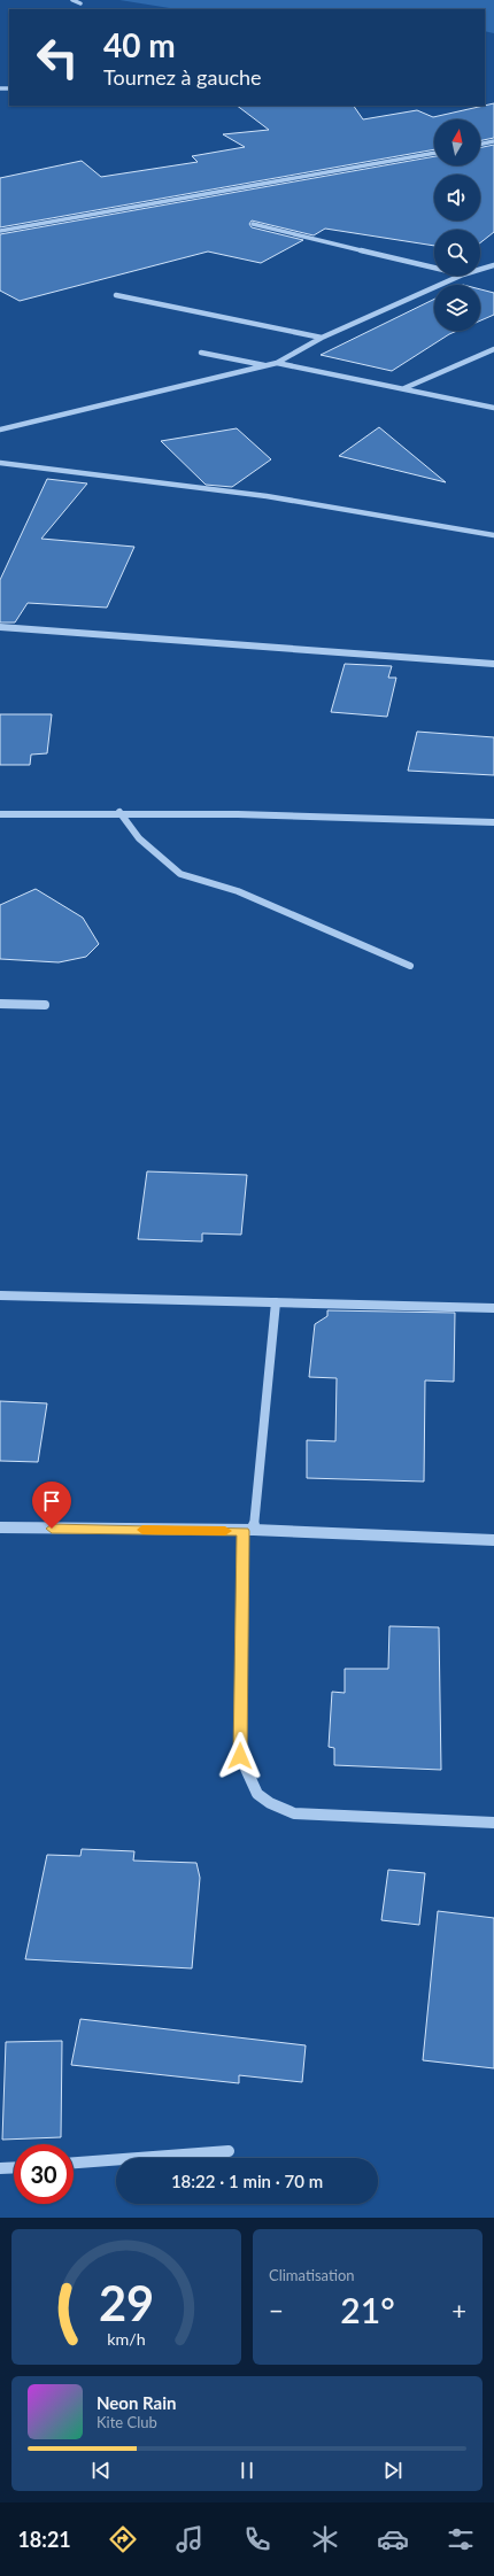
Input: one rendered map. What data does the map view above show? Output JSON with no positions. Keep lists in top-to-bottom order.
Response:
{
  "north": "top",
  "page": {
    "turn": ["40 m", "Tournez à gauche"],
    "limit": "30",
    "trip": "18:22 · 1 min · 70 m",
    "tile": "Climatisation",
    "heat": ["−", "21°", "+"],
    "song": ["Neon Rain", "Kite Club"],
    "tabs": "18:21",
    "gauge": ["29", "km/h"]
  }
}
